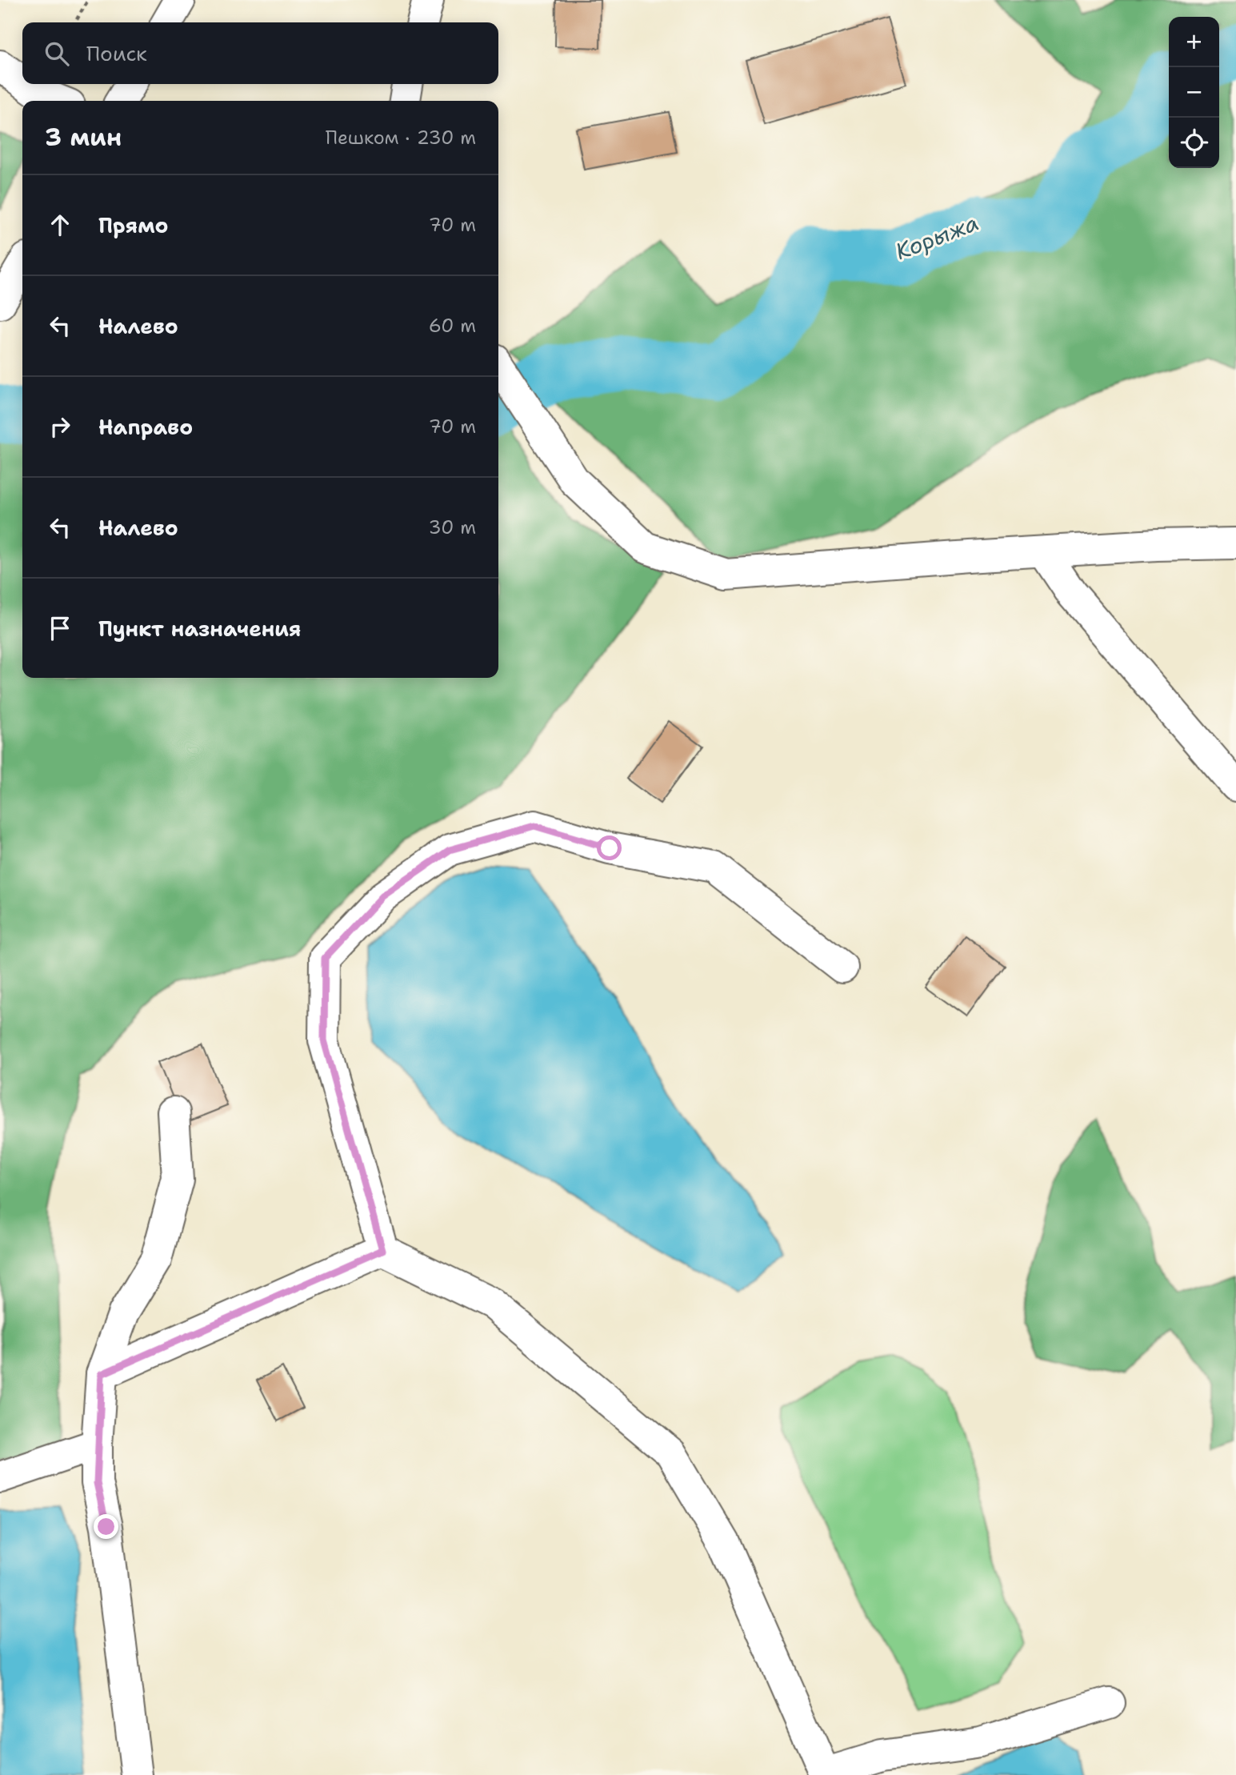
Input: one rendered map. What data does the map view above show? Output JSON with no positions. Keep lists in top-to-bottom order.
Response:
{
  "water": ["Корыжа"],
  "page": {
    "map_buttons": ["+", "−"],
    "search": "Поиск",
    "heading": ["3 мин", "Пешком · 230 m"],
    "list": [
      ["Прямо", "70 m"],
      ["Налево", "60 m"],
      ["Направо", "70 m"],
      ["Налево", "30 m"],
      "Пункт назначения"
    ]
  }
}
